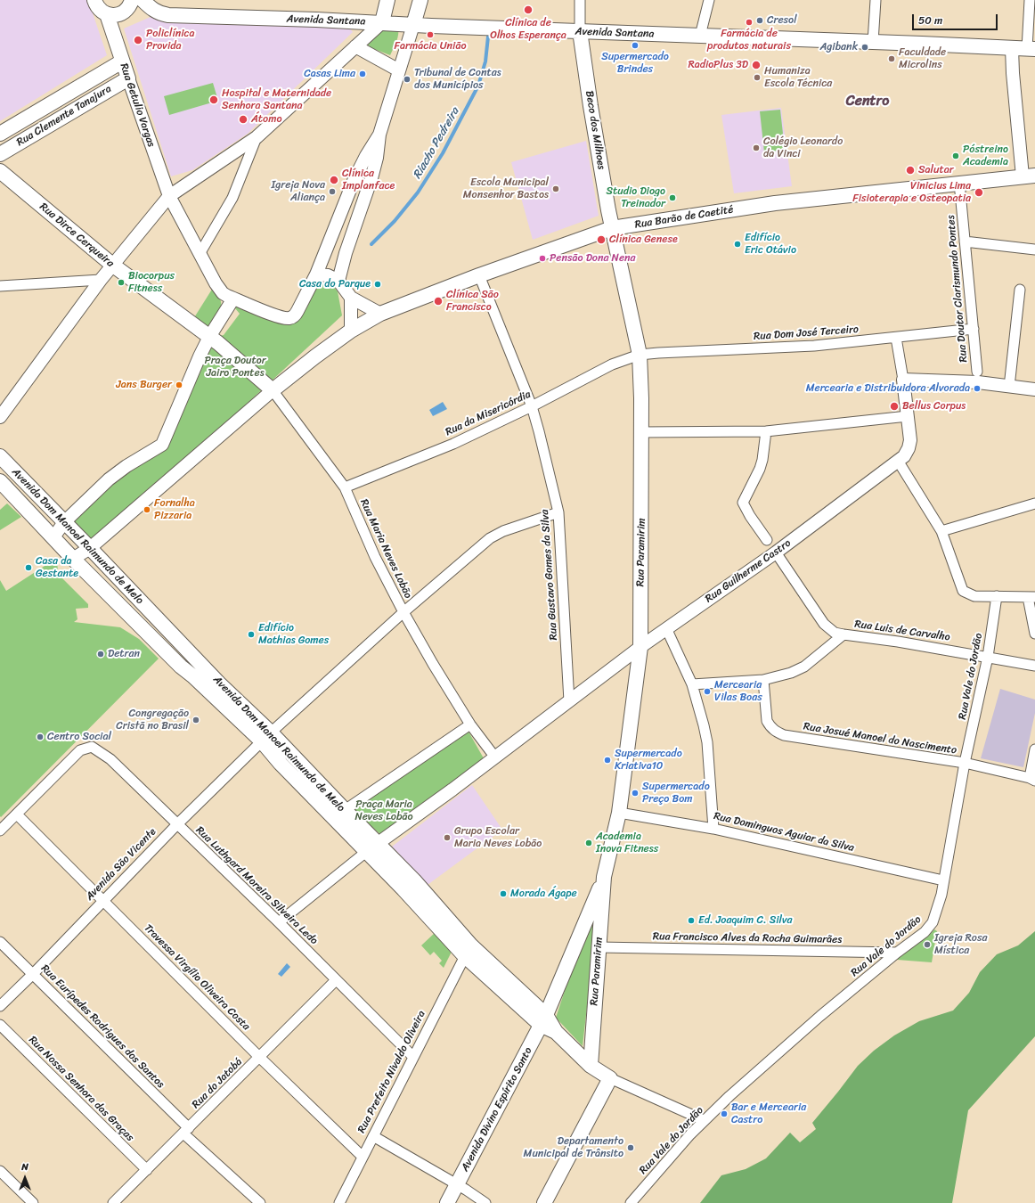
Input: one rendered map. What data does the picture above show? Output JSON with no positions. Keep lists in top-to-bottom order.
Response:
{
  "streets": {
    "main road": [
      "Avenida Santana",
      "Rua Getulio Vargas",
      "Rua Clemente Tanajura",
      "Beco dos Milhoes",
      "Rua Barão de Caetité",
      "Rua Dirce Cerqueira",
      "Avenida Dom Manoel Raimundo de Melo",
      "Rua Paramirim",
      "Avenida Divino Espírito Santo"
    ],
    "street": [
      "Rua Doutor Clarismundo Pontes",
      "Rua Dom José Terceiro",
      "Rua da Misericórdia",
      "Rua Maria Neves Lobão",
      "Rua Guilherme Castro",
      "Rua Gustavo Gomes da Silva",
      "Rua Luis de Carvalho",
      "Rua Vale do Jordão",
      "Rua Josué Manoel do Nascimento",
      "Rua Dominguos Aguiar da Silva",
      "Avenida São Vicente",
      "Rua Luthgard Moreira Silveira Ledo",
      "Rua Francisco Alves da Rocha Guimarães",
      "Travessa Virgílio Oliveira Costa",
      "Rua Eurípedes Rodrigues dos Santos",
      "Rua Prefeito Nivaldo Oliveira",
      "Rua do Jatobá",
      "Rua Nossa Senhora das Graças"
    ]
  },
  "crossings": [
    ["Avenida Santana", "Rua Getulio Vargas"],
    ["Avenida Santana", "Beco dos Milhoes"],
    ["Rua Getulio Vargas", "Rua Clemente Tanajura"],
    ["Beco dos Milhoes", "Rua Barão de Caetité"],
    ["Beco dos Milhoes", "Rua Paramirim"],
    ["Rua Barão de Caetité", "Rua Doutor Clarismundo Pontes"],
    ["Rua Barão de Caetité", "Rua Paramirim"],
    ["Rua Barão de Caetité", "Rua Gustavo Gomes da Silva"],
    ["Rua Dirce Cerqueira", "Rua Maria Neves Lobão"],
    ["Rua Doutor Clarismundo Pontes", "Rua Dom José Terceiro"],
    ["Rua Dom José Terceiro", "Rua da Misericórdia"],
    ["Rua Dom José Terceiro", "Rua Paramirim"],
    ["Rua Dom José Terceiro", "Rua Guilherme Castro"],
    ["Rua da Misericórdia", "Rua Maria Neves Lobão"],
    ["Rua da Misericórdia", "Rua Paramirim"],
    ["Rua da Misericórdia", "Rua Gustavo Gomes da Silva"],
    ["Avenida Dom Manoel Raimundo de Melo", "Rua Paramirim"],
    ["Avenida Dom Manoel Raimundo de Melo", "Avenida São Vicente"],
    ["Avenida Dom Manoel Raimundo de Melo", "Rua Prefeito Nivaldo Oliveira"],
    ["Avenida Dom Manoel Raimundo de Melo", "Avenida Divino Espírito Santo"],
    ["Rua Maria Neves Lobão", "Avenida São Vicente"],
    ["Rua Paramirim", "Rua Guilherme Castro"],
    ["Rua Paramirim", "Rua Dominguos Aguiar da Silva"],
    ["Rua Paramirim", "Rua Francisco Alves da Rocha Guimarães"],
    ["Rua Paramirim", "Avenida Divino Espírito Santo"],
    ["Rua Guilherme Castro", "Rua Gustavo Gomes da Silva"],
    ["Rua Gustavo Gomes da Silva", "Avenida São Vicente"],
    ["Rua Luis de Carvalho", "Rua Vale do Jordão"],
    ["Rua Luis de Carvalho", "Rua Josué Manoel do Nascimento"],
    ["Rua Vale do Jordão", "Rua Josué Manoel do Nascimento"],
    ["Rua Vale do Jordão", "Rua Dominguos Aguiar da Silva"],
    ["Rua Vale do Jordão", "Rua Francisco Alves da Rocha Guimarães"],
    ["Avenida São Vicente", "Rua Luthgard Moreira Silveira Ledo"],
    ["Avenida São Vicente", "Travessa Virgílio Oliveira Costa"],
    ["Avenida São Vicente", "Rua Eurípedes Rodrigues dos Santos"],
    ["Rua Luthgard Moreira Silveira Ledo", "Travessa Virgílio Oliveira Costa"],
    ["Rua Luthgard Moreira Silveira Ledo", "Rua Prefeito Nivaldo Oliveira"],
    ["Rua Luthgard Moreira Silveira Ledo", "Rua do Jatobá"],
    ["Travessa Virgílio Oliveira Costa", "Rua Prefeito Nivaldo Oliveira"],
    ["Travessa Virgílio Oliveira Costa", "Rua do Jatobá"],
    ["Rua Eurípedes Rodrigues dos Santos", "Rua do Jatobá"],
    ["Rua do Jatobá", "Rua Nossa Senhora das Graças"]
  ],
  "districts": ["Centro"],
  "water": ["Riacho Pedreira"],
  "parks": ["Praça Doutor Jairo Pontes", "Praça Maria Neves Lobão"],
  "places": [
    "Clínica de Olhos Esperança",
    "Cresol",
    "Farmácia de produtos naturais",
    "Farmácia União",
    "Policlínica Provida",
    "Supermercado Brindes",
    "Agibank",
    "Faculdade Microlins",
    "RadioPlus 3D",
    "Casas Lima",
    "Humaniza Escola Técnica",
    "Tribunal de Contas dos Municípios",
    "Hospital e Maternidade Senhora Santana",
    "Átomo",
    "Colégio Leonardo da Vinci",
    "Póstreino Academia",
    "Salutar",
    "Clínica Implanface",
    "Escola Municipal Monsenhor Bastos",
    "Igreja Nova Aliança",
    "Vinicius Lima Fisioterapia e Osteopatia",
    "Studio Diogo Treinador",
    "Clínica Genese",
    "Edifício Eric Otávio",
    "Pensão Dona Nena",
    "Biocorpus Fitness",
    "Casa do Parque",
    "Clínica São Francisco",
    "Jans Burger",
    "Mercearia e Distribuidora Alvorada",
    "Bellus Corpus",
    "Fornalha Pizzaria",
    "Casa da Gestante",
    "Edifício Mathias Gomes",
    "Detran",
    "Mercearia Vilas Boas",
    "Congregação Cristã no Brasil",
    "Centro Social",
    "Supermercado Kriativa10",
    "Supermercado Preço Bom",
    "Grupo Escolar Maria Neves Lobão",
    "Academia Inova Fitness",
    "Morada Ágape",
    "Ed. Joaquim C. Silva",
    "Igreja Rosa Mística",
    "Bar e Mercearia Castro",
    "Departamento Municipal de Trânsito"
  ],
  "scale_bar": "50 m",
  "north": "top"
}
